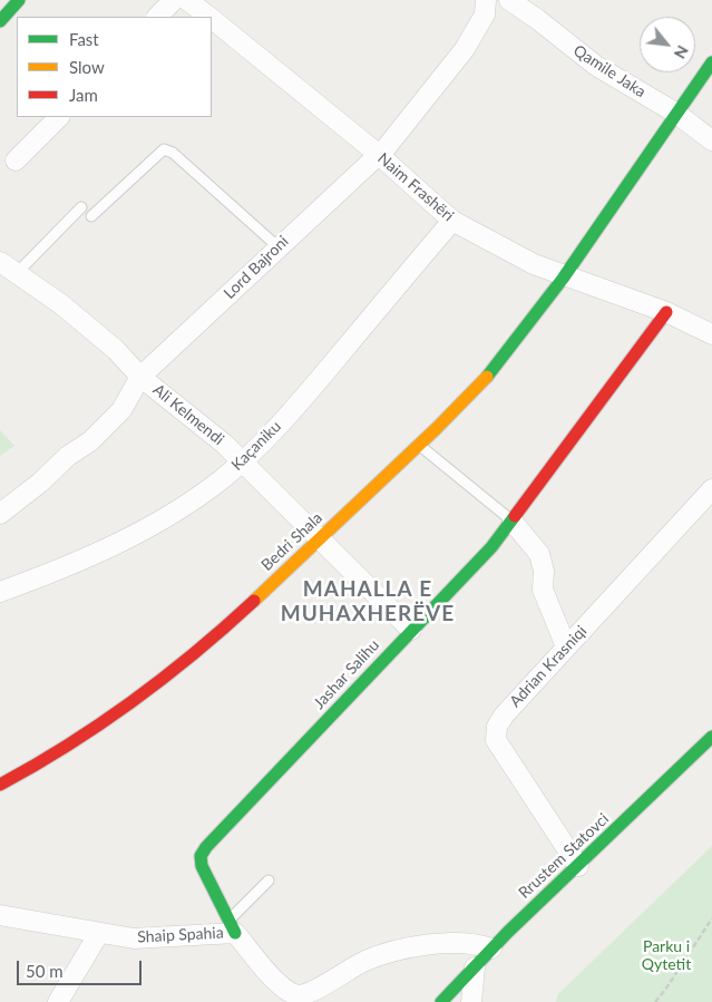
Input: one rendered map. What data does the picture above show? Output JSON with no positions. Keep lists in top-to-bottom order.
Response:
{
  "streets": {
    "street": [
      "Qamile Jaka",
      "Naim Frashëri",
      "Lord Bajroni",
      "Ali Kelmendi",
      "Kaçaniku",
      "Bedri Shala",
      "Adrian Krasniqi",
      "Jashar Salihu",
      "Rrustem Statovci",
      "Shaip Spahia"
    ]
  },
  "crossings": [
    ["Qamile Jaka", "Bedri Shala"],
    ["Naim Frashëri", "Lord Bajroni"],
    ["Naim Frashëri", "Kaçaniku"],
    ["Naim Frashëri", "Bedri Shala"],
    ["Naim Frashëri", "Jashar Salihu"],
    ["Lord Bajroni", "Ali Kelmendi"],
    ["Ali Kelmendi", "Kaçaniku"],
    ["Ali Kelmendi", "Bedri Shala"],
    ["Ali Kelmendi", "Jashar Salihu"],
    ["Adrian Krasniqi", "Rrustem Statovci"],
    ["Jashar Salihu", "Shaip Spahia"],
    ["Rrustem Statovci", "Shaip Spahia"]
  ],
  "districts": ["MAHALLA E MUHAXHERËVE"],
  "parks": ["Parku i Qytetit"],
  "legend": ["Fast", "Slow", "Jam"],
  "scale_bar": "50 m",
  "north": "bottom right"
}
